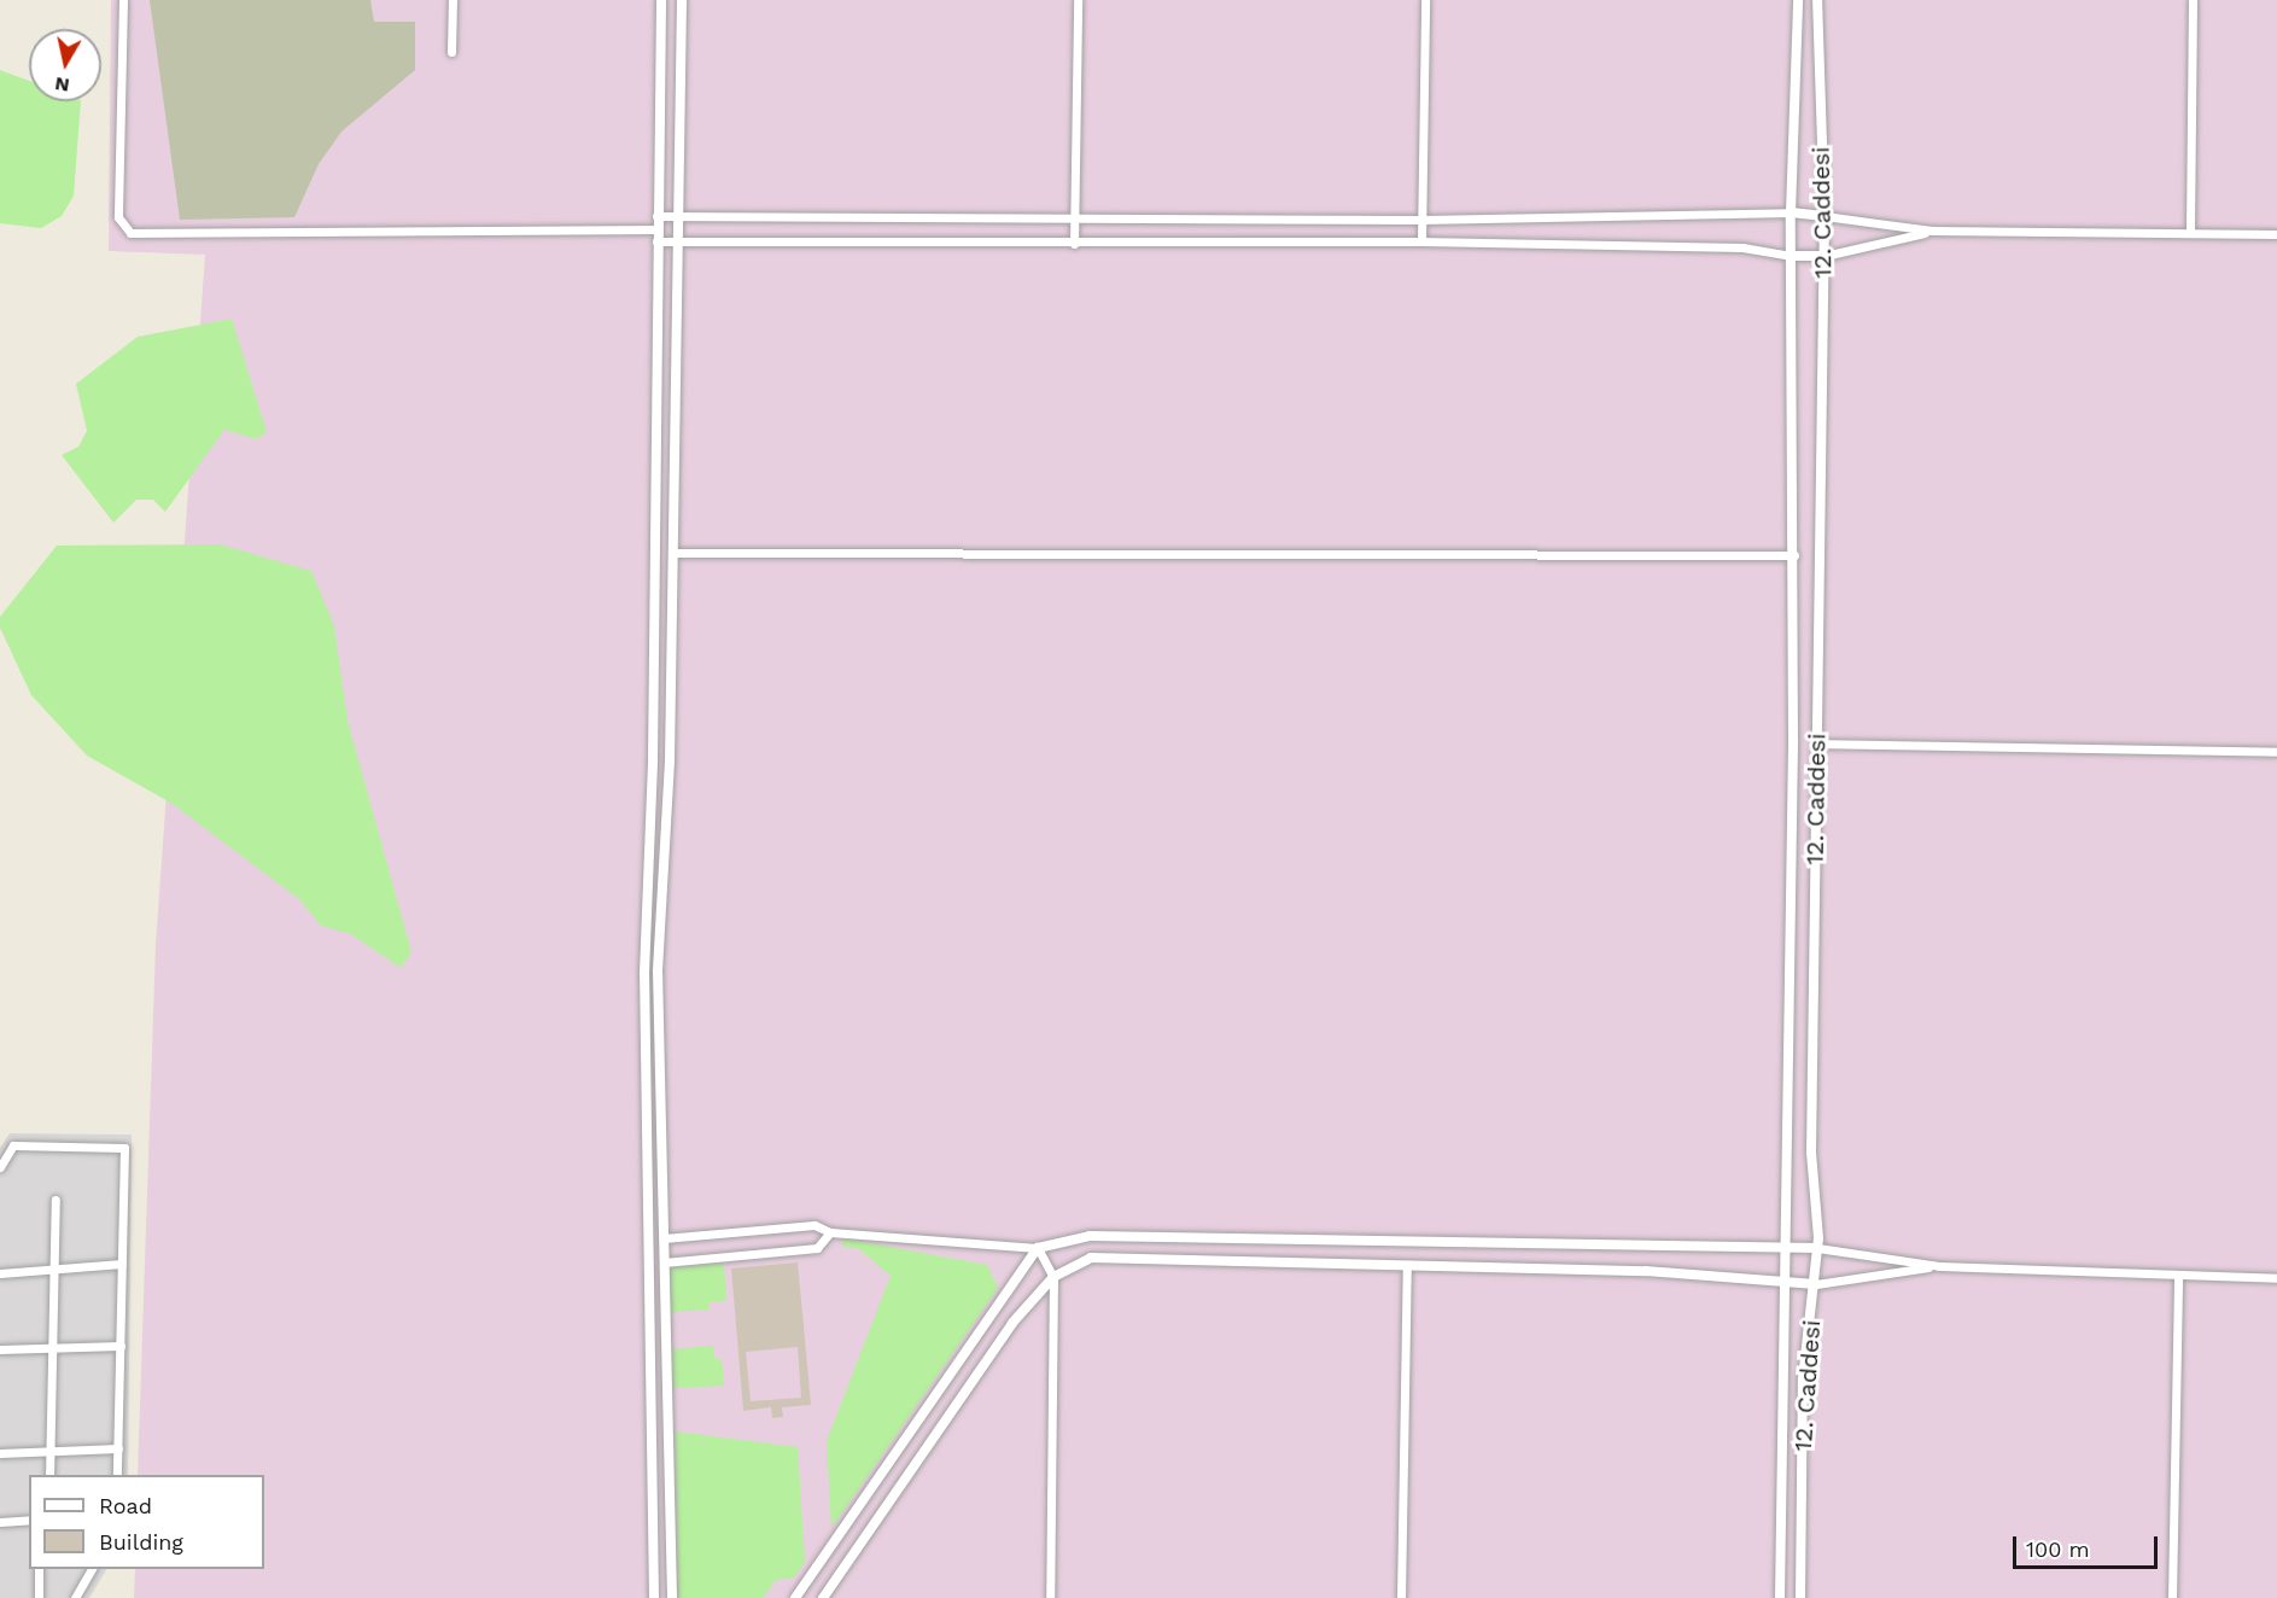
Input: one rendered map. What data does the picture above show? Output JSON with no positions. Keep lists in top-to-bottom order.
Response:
{
  "streets": {
    "street": ["12. Caddesi"]
  },
  "legend": ["Road", "Building"],
  "scale_bar": "100 m",
  "north": "bottom"
}
